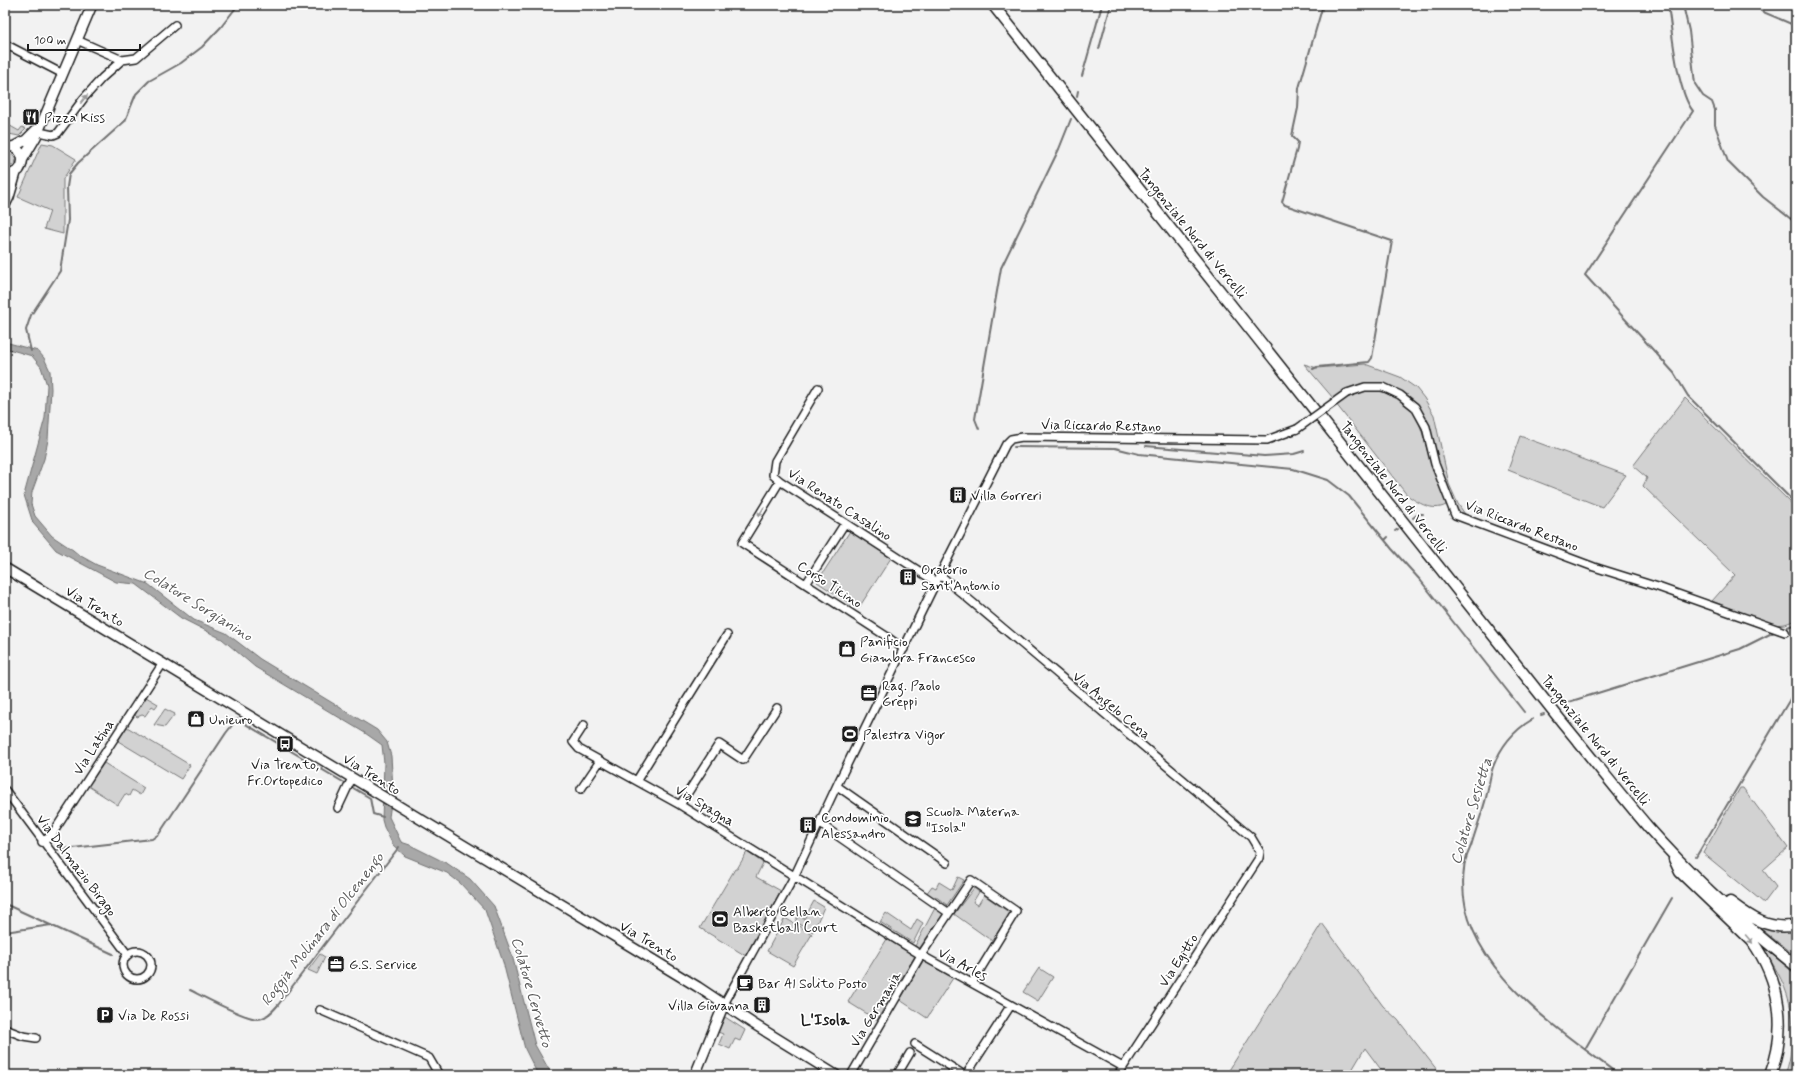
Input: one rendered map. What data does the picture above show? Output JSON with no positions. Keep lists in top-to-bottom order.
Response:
{
  "streets": {
    "main road": ["Tangenziale Nord di Vercelli"],
    "street": [
      "Via Riccardo Restano",
      "Via Renato Casalino",
      "Corso Ticino",
      "Via Trento",
      "Via Angelo Cena",
      "Via Latina",
      "Via Spagna",
      "Via Dalmazio Birago",
      "Via Egitto",
      "Via Arles",
      "Via Germania"
    ]
  },
  "crossings": [
    ["Via Riccardo Restano", "Via Renato Casalino"],
    ["Via Riccardo Restano", "Corso Ticino"],
    ["Via Riccardo Restano", "Via Trento"],
    ["Via Riccardo Restano", "Via Angelo Cena"],
    ["Via Riccardo Restano", "Via Spagna"],
    ["Via Riccardo Restano", "Via Arles"],
    ["Via Renato Casalino", "Corso Ticino"],
    ["Via Trento", "Via Latina"],
    ["Via Angelo Cena", "Via Egitto"],
    ["Via Latina", "Via Dalmazio Birago"],
    ["Via Spagna", "Via Arles"],
    ["Via Egitto", "Via Arles"],
    ["Via Arles", "Via Germania"]
  ],
  "districts": ["L'Isola"],
  "water": [
    "Colatore Sorgianino",
    "Colatore Sesietta",
    "Roggia Molinara di Olcenengo",
    "Colatore Cervetto"
  ],
  "places": {
    "restaurant": ["Pizza Kiss"],
    "building": [
      "Villa Gorreri",
      "Oratorio Sant'Antonio",
      "Condominio Alessandro",
      "Villa Giovanna"
    ],
    "shop": ["Panificio Giambra Francesco", "Unieuro"],
    "office": ["Rag. Paolo Greppi", "G.S. Service"],
    "sports": ["Palestra Vigor", "Alberto Bellan Basketball Court"],
    "bus stop": ["Via Trento, Fr.Ortopedico"],
    "school or university": ["Scuola Materna \"Isola\""],
    "cafe": ["Bar Al Solito Posto"],
    "parking": ["Via De Rossi"]
  },
  "scale_bar": "100 m"
}
